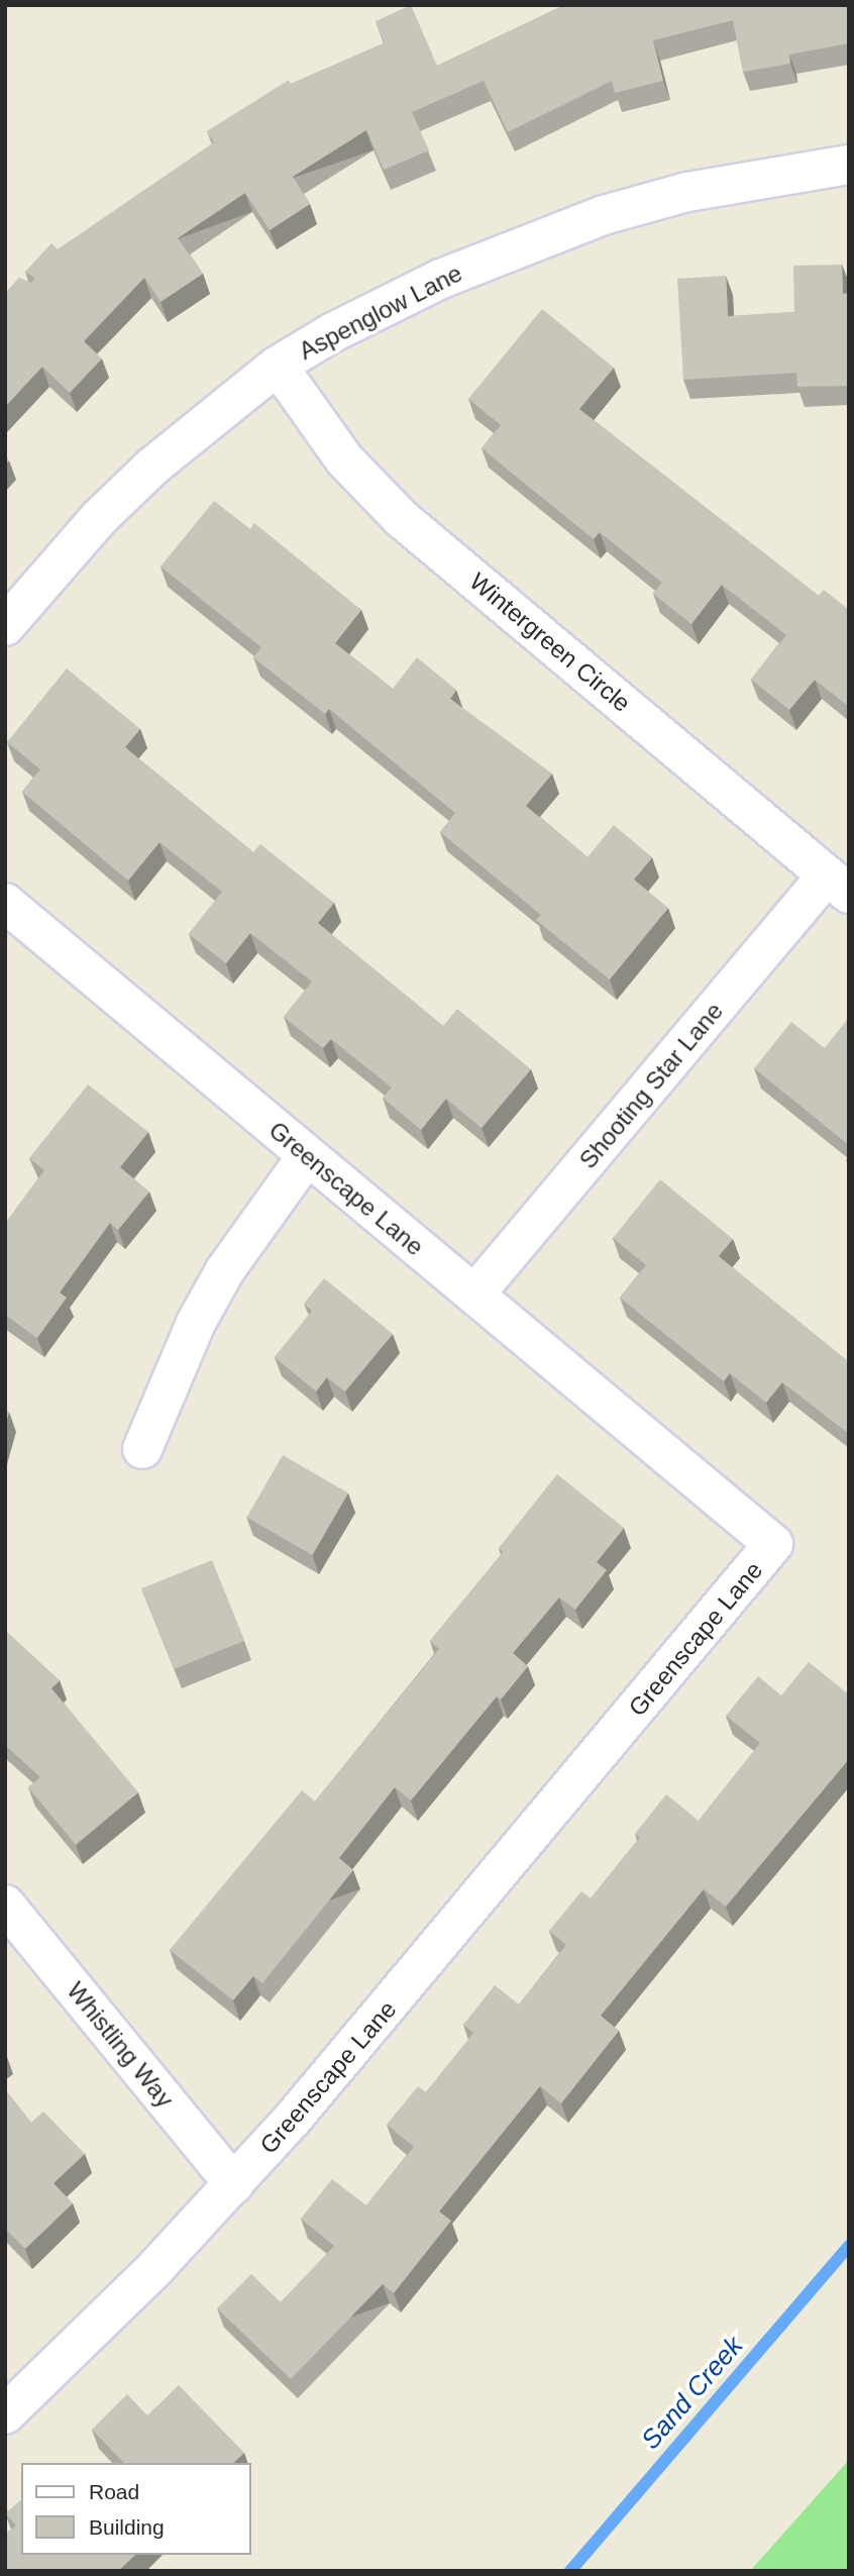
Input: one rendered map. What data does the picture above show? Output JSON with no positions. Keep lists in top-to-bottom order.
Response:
{
  "streets": {
    "street": [
      "Aspenglow Lane",
      "Wintergreen Circle",
      "Shooting Star Lane",
      "Greenscape Lane",
      "Whistling Way"
    ]
  },
  "crossings": [
    ["Aspenglow Lane", "Wintergreen Circle"],
    ["Wintergreen Circle", "Shooting Star Lane"],
    ["Shooting Star Lane", "Greenscape Lane"],
    ["Greenscape Lane", "Whistling Way"]
  ],
  "water": ["Sand Creek"],
  "legend": ["Road", "Building"]
}
